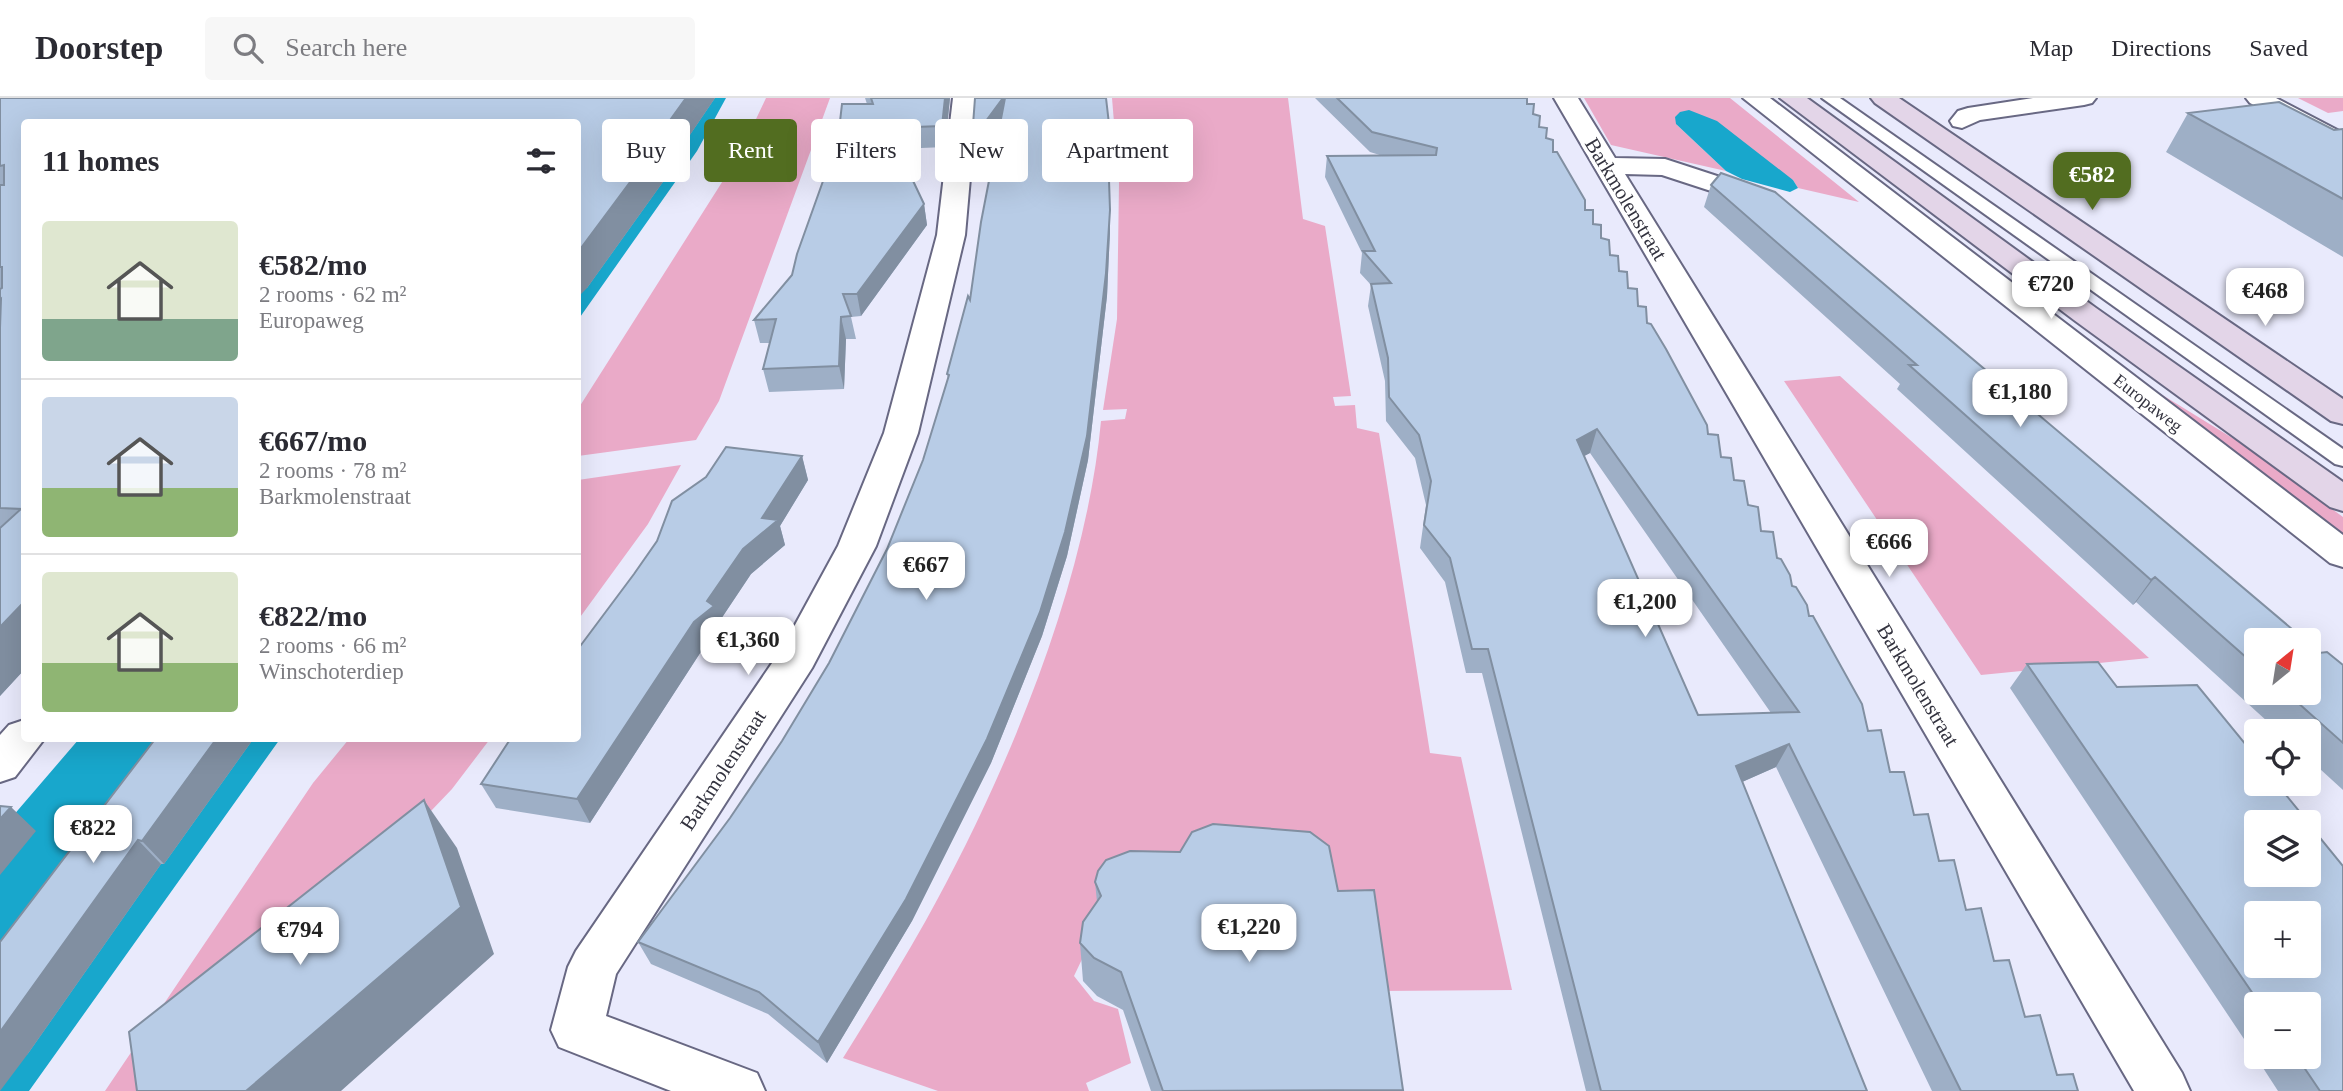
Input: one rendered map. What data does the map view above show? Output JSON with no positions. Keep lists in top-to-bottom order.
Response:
{
  "streets": {
    "main road": ["Europaweg"],
    "street": ["Barkmolenstraat"]
  },
  "north": "top right",
  "page": {
    "header": "Doorstep",
    "search": "Search here",
    "nav": ["Map", "Directions", "Saved"],
    "chip": [
      "Buy",
      "Rent",
      "Filters",
      "New",
      "Apartment"
    ],
    "heading": "11 homes",
    "price": [
      "€582",
      "€720",
      "€468",
      "€1,180",
      "€666",
      "€667",
      "€1,200",
      "€1,360",
      "€822",
      "€1,220",
      "€794"
    ],
    "list": [
      {
        "name": "€582/mo",
        "note": "2 rooms · 62 m² · Europaweg"
      },
      {
        "name": "€667/mo",
        "note": "2 rooms · 78 m² · Barkmolenstraat"
      },
      {
        "name": "€822/mo",
        "note": "2 rooms · 66 m² · Winschoterdiep"
      }
    ],
    "map_buttons": ["+", "−"]
  }
}
